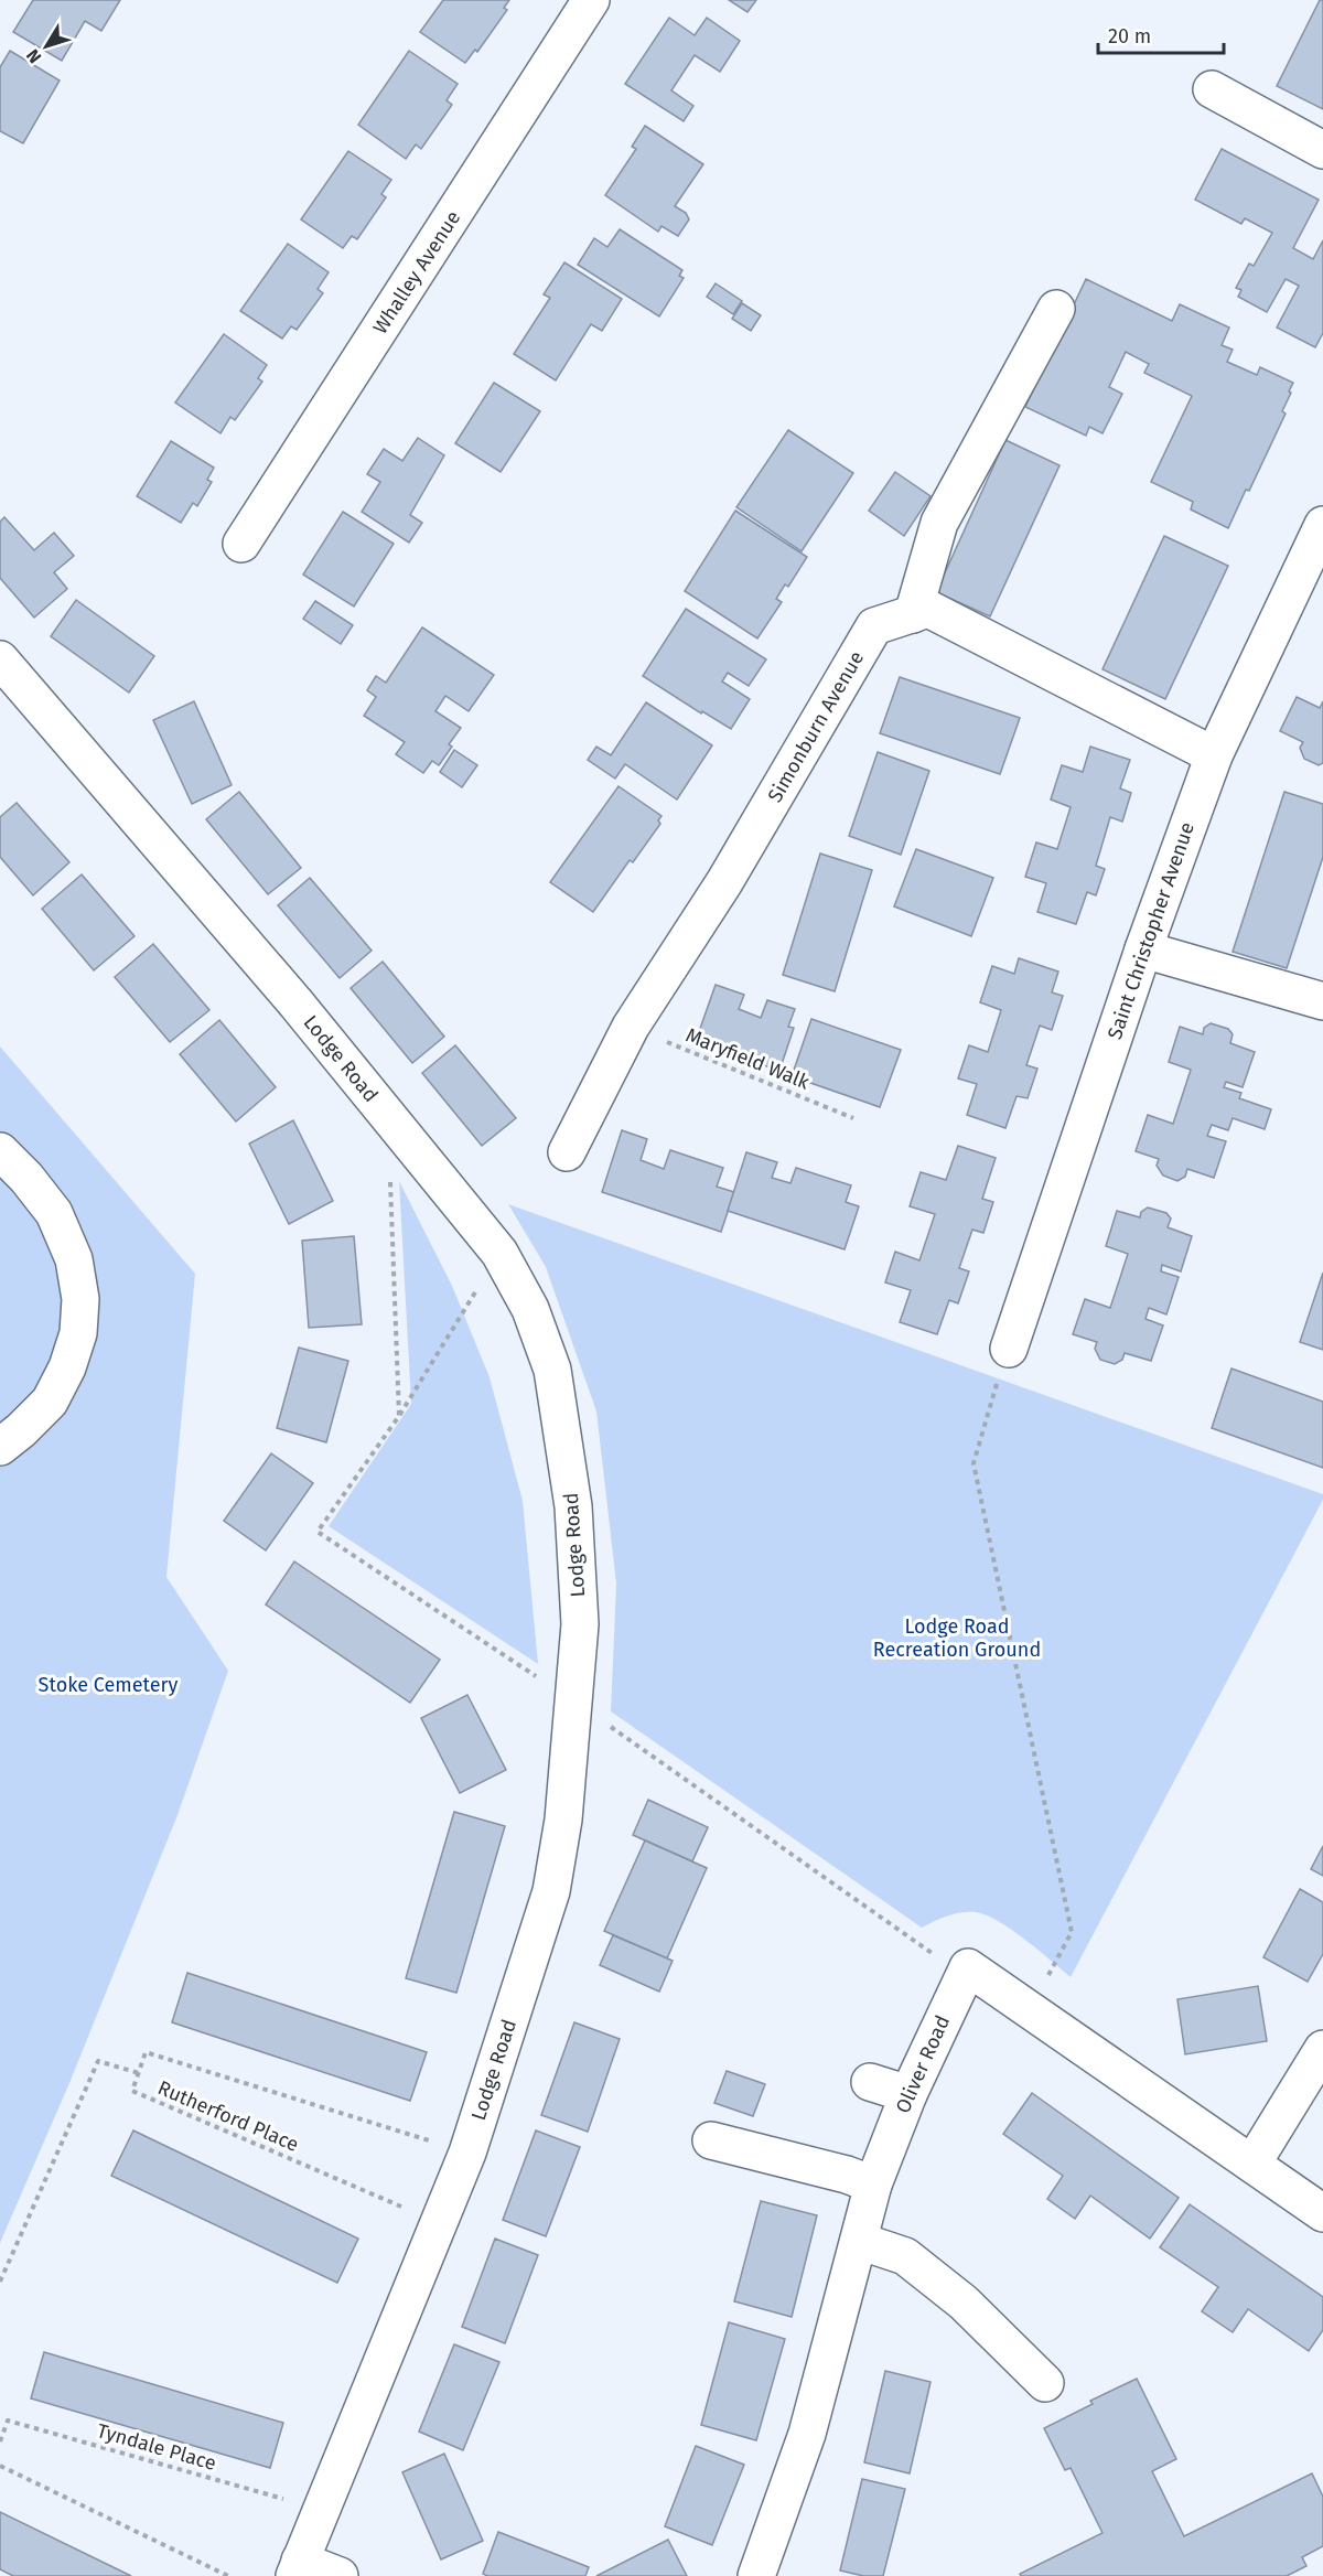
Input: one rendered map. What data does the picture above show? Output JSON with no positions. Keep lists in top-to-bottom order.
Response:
{
  "streets": {
    "street": [
      "Whalley Avenue",
      "Simonburn Avenue",
      "Saint Christopher Avenue",
      "Lodge Road",
      "Oliver Road"
    ],
    "path": ["Maryfield Walk", "Rutherford Place", "Tyndale Place"]
  },
  "crossings": [
    ["Simonburn Avenue", "Saint Christopher Avenue"],
    ["Simonburn Avenue", "Maryfield Walk"],
    ["Lodge Road", "Rutherford Place"],
    ["Lodge Road", "Tyndale Place"]
  ],
  "parks": ["Lodge Road Recreation Ground", "Stoke Cemetery"],
  "scale_bar": "20 m",
  "north": "bottom left"
}
